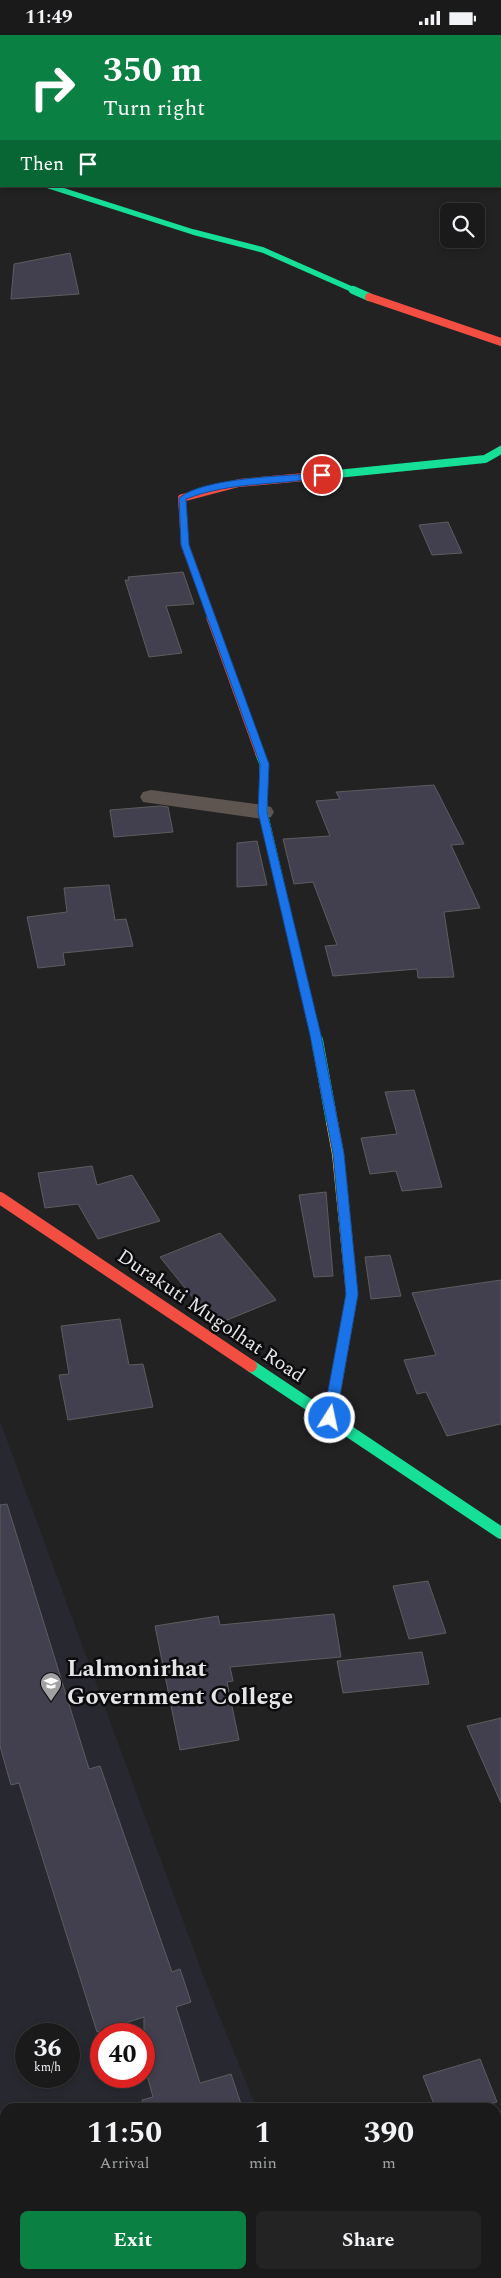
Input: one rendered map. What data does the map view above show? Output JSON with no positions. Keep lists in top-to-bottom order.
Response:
{
  "streets": {
    "street": ["Durakuti Mugolhat Road"]
  },
  "places": {
    "school or university": ["Lalmonirhat Government College"]
  },
  "page": {
    "status": "11:49",
    "turn": ["350 m", "Turn right"],
    "then": "Then",
    "speed": "36 km/h",
    "limit": "40",
    "eta": [
      "11:50",
      "Arrival",
      "1",
      "min",
      "390",
      "m"
    ],
    "buttons": ["Exit", "Share"]
  }
}
